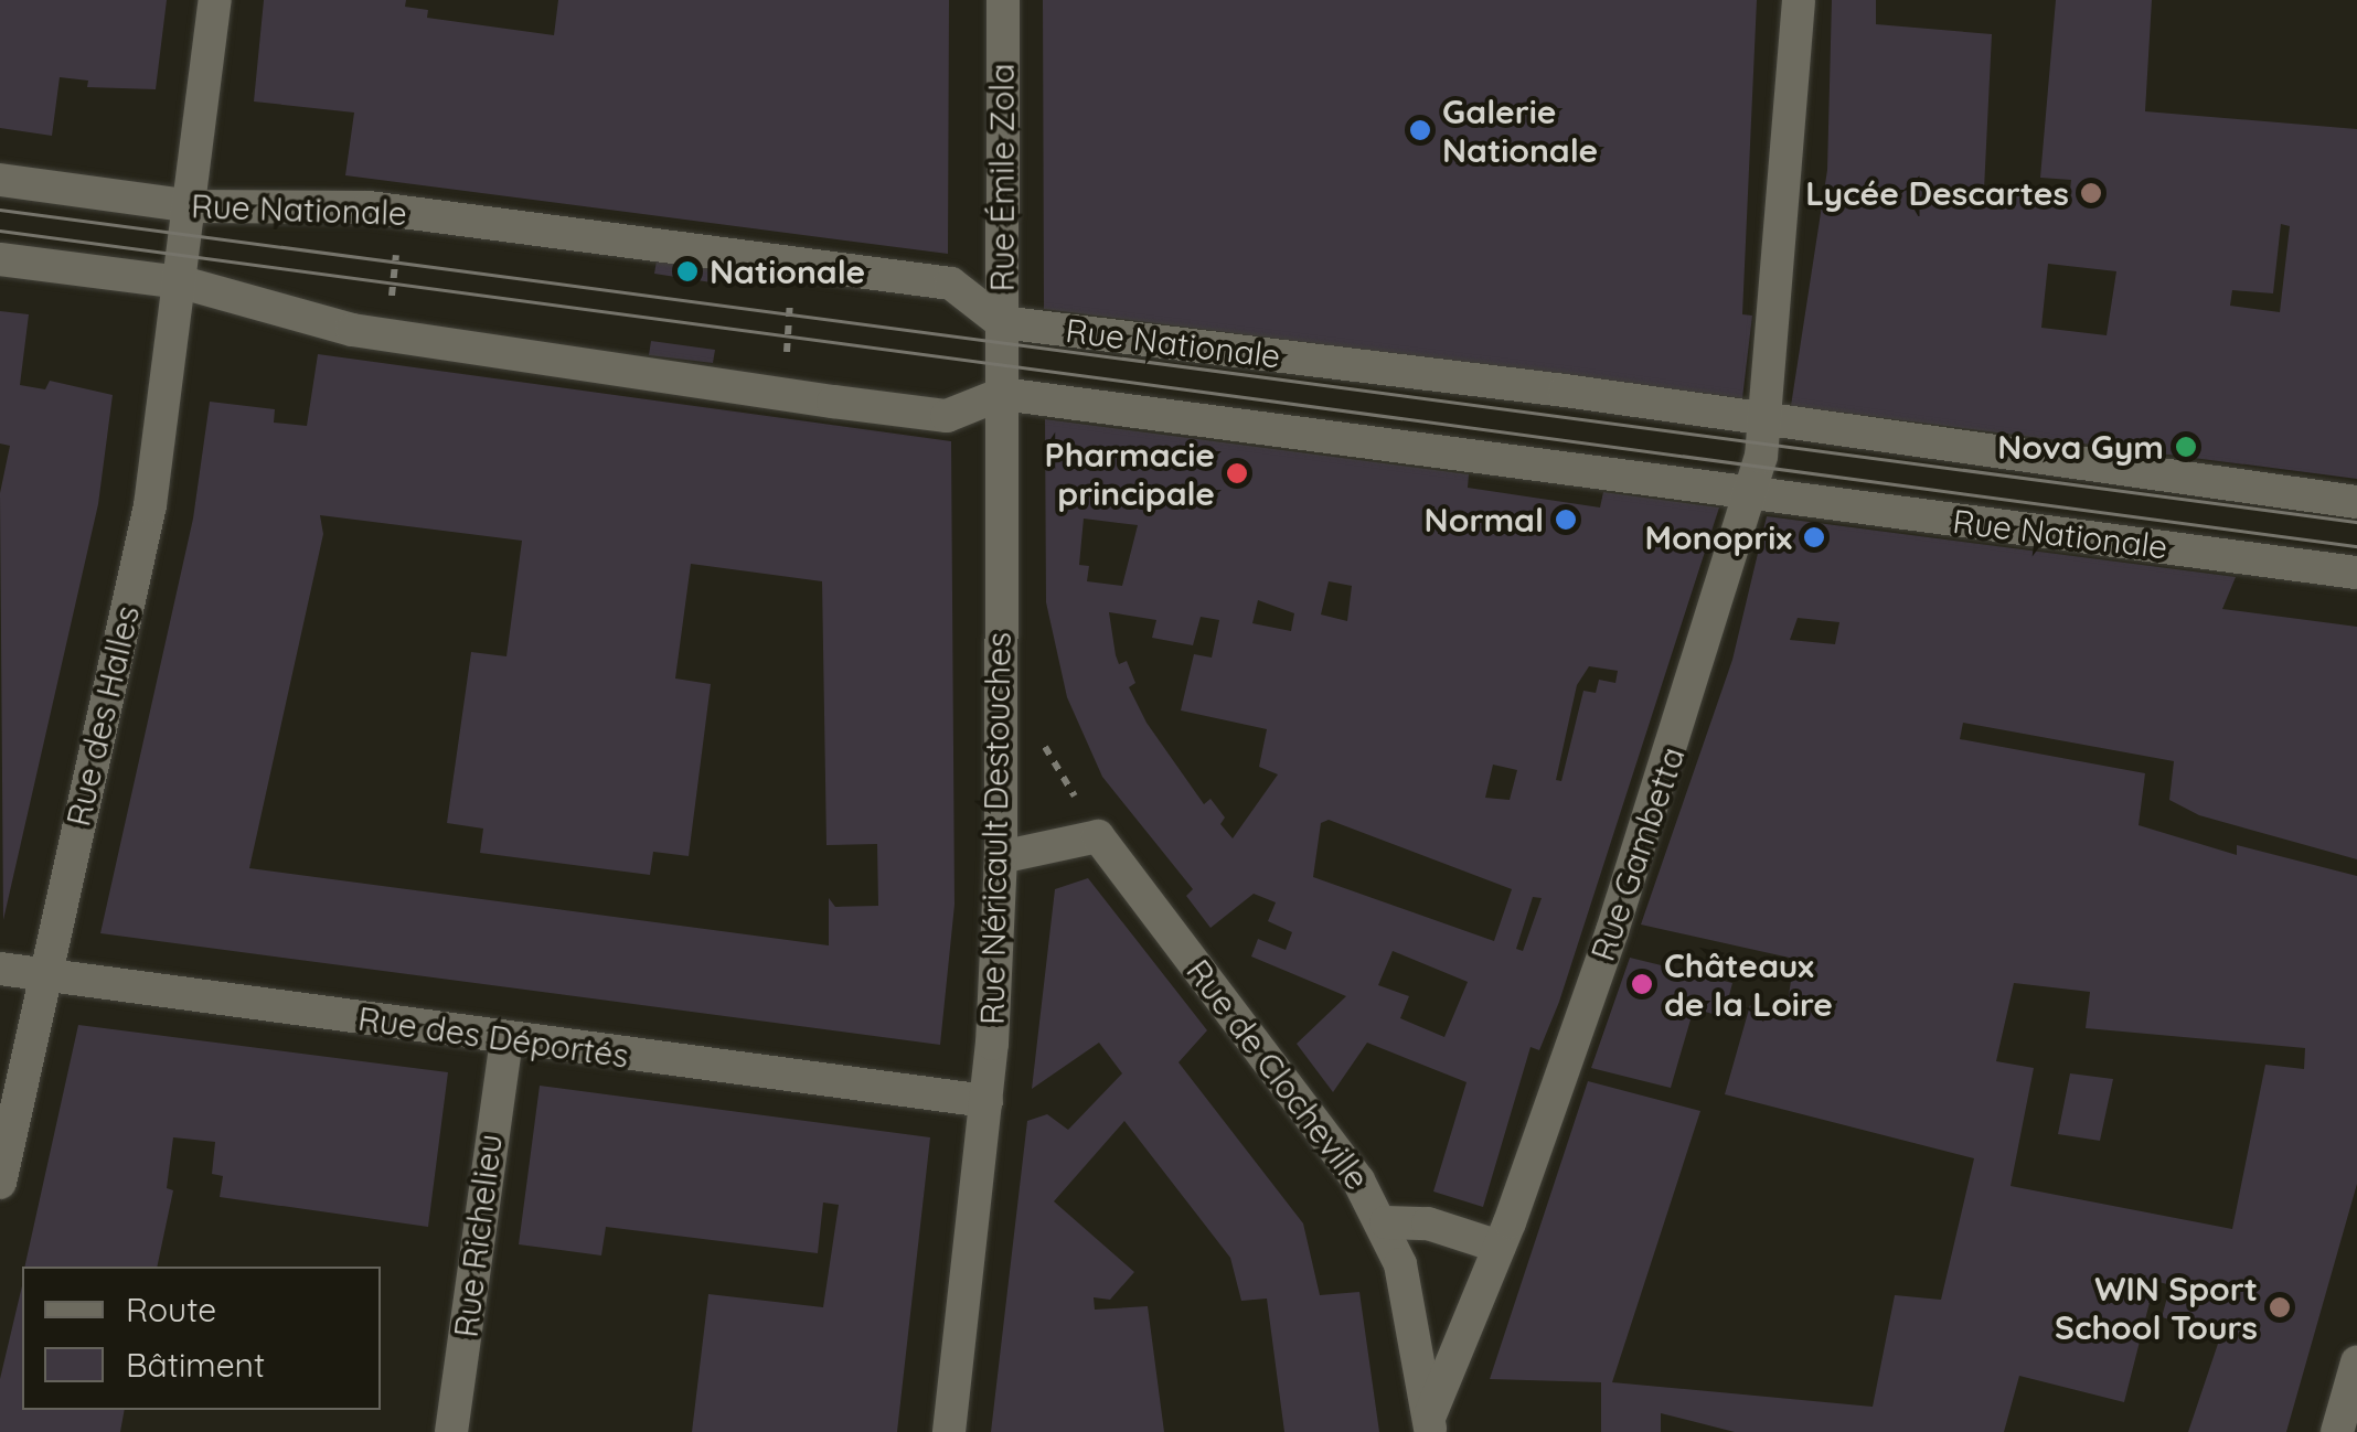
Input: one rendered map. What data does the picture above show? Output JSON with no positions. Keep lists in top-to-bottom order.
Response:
{
  "streets": {
    "street": [
      "Rue Émile Zola",
      "Rue Nationale",
      "Rue des Halles",
      "Rue Néricault Destouches",
      "Rue Gambetta",
      "Rue des Déportés",
      "Rue de Clocheville",
      "Rue Richelieu"
    ]
  },
  "crossings": [
    ["Rue Émile Zola", "Rue Nationale"],
    ["Rue Émile Zola", "Rue Néricault Destouches"],
    ["Rue Nationale", "Rue des Halles"],
    ["Rue Nationale", "Rue Néricault Destouches"],
    ["Rue Nationale", "Rue Gambetta"],
    ["Rue des Halles", "Rue des Déportés"],
    ["Rue Néricault Destouches", "Rue des Déportés"],
    ["Rue Néricault Destouches", "Rue de Clocheville"],
    ["Rue Gambetta", "Rue de Clocheville"],
    ["Rue des Déportés", "Rue Richelieu"]
  ],
  "places": [
    "Galerie Nationale",
    "Lycée Descartes",
    "Nationale",
    "Nova Gym",
    "Pharmacie principale",
    "Normal",
    "Monoprix",
    "Châteaux de la Loire",
    "WIN Sport School Tours"
  ],
  "legend": ["Route", "Bâtiment"]
}
